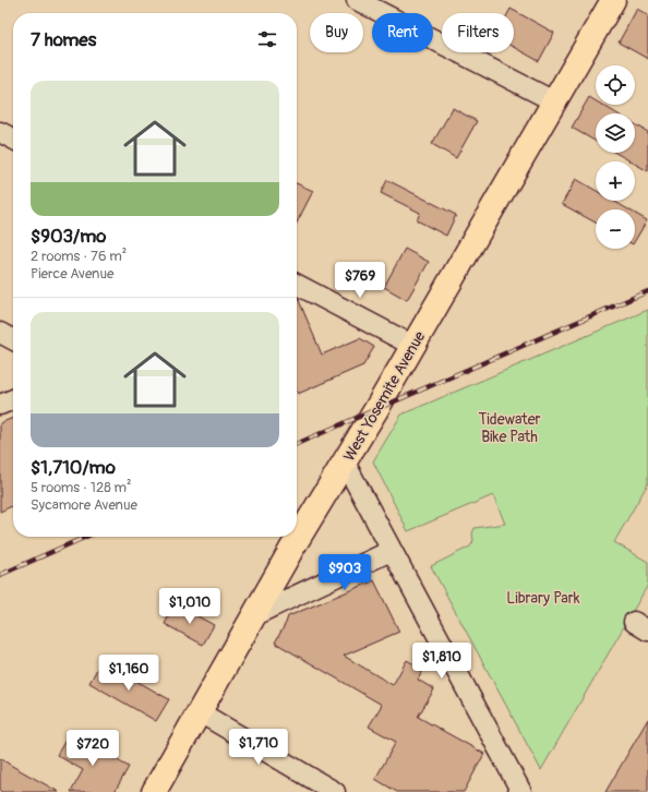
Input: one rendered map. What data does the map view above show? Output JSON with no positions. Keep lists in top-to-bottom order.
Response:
{
  "streets": {
    "main road": ["West Yosemite Avenue"]
  },
  "parks": ["Tidewater Bike Path", "Library Park"],
  "page": {
    "chip": ["Buy", "Rent", "Filters"],
    "heading": "7 homes",
    "map_buttons": ["+", "−"],
    "list": [
      {
        "name": "$903/mo",
        "note": "2 rooms · 76 m² · Pierce Avenue"
      },
      {
        "name": "$1,710/mo",
        "note": "5 rooms · 128 m² · Sycamore Avenue"
      }
    ],
    "price": [
      "$769",
      "$903",
      "$1,010",
      "$1,810",
      "$1,160",
      "$1,710",
      "$720"
    ]
  }
}
